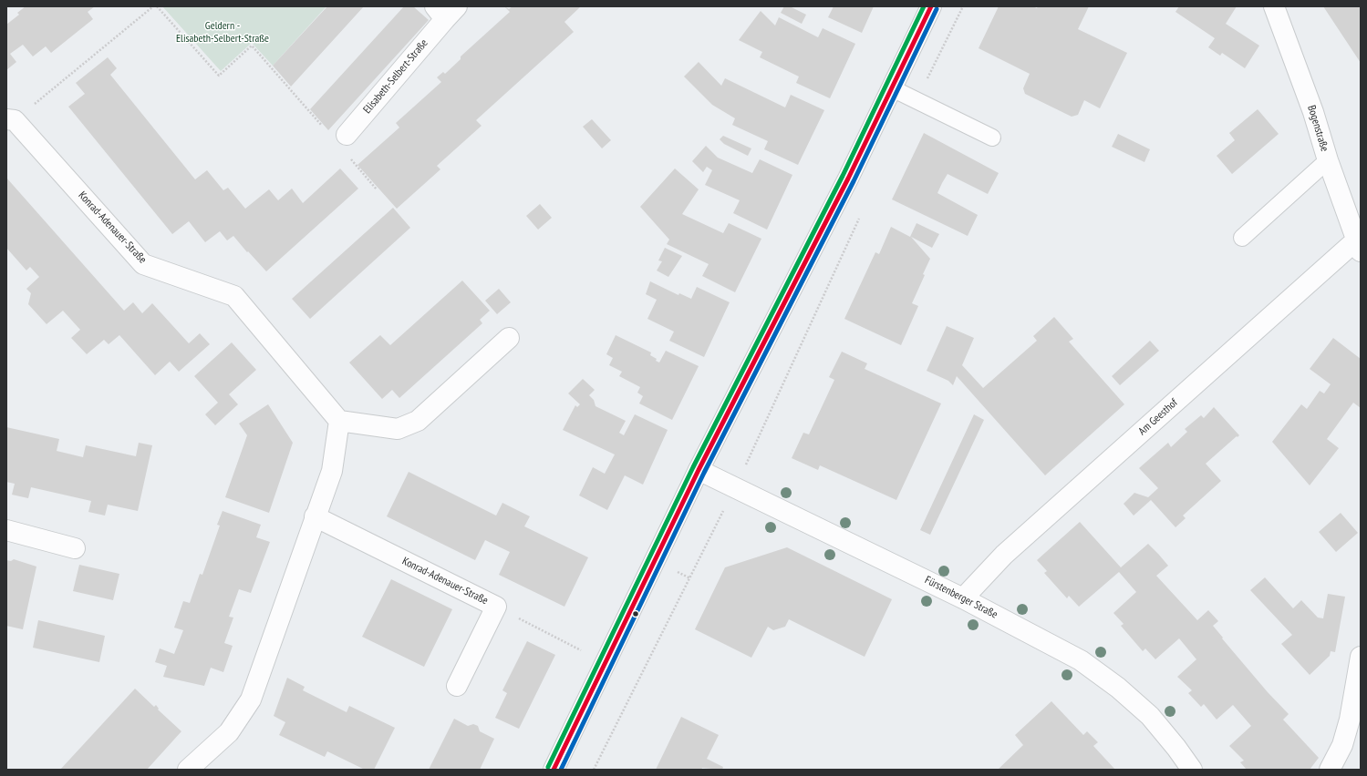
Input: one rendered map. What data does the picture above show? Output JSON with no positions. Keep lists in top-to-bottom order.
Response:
{
  "streets": {
    "street": [
      "Elisabeth-Selbert-Straße",
      "Bogenstraße",
      "Konrad-Adenauer-Straße",
      "Am Geesthof",
      "Fürstenberger Straße"
    ]
  },
  "crossings": [
    ["Bogenstraße", "Am Geesthof"],
    ["Am Geesthof", "Fürstenberger Straße"]
  ],
  "parks": ["Geldern - Elisabeth-Selbert-Straße"]
}
